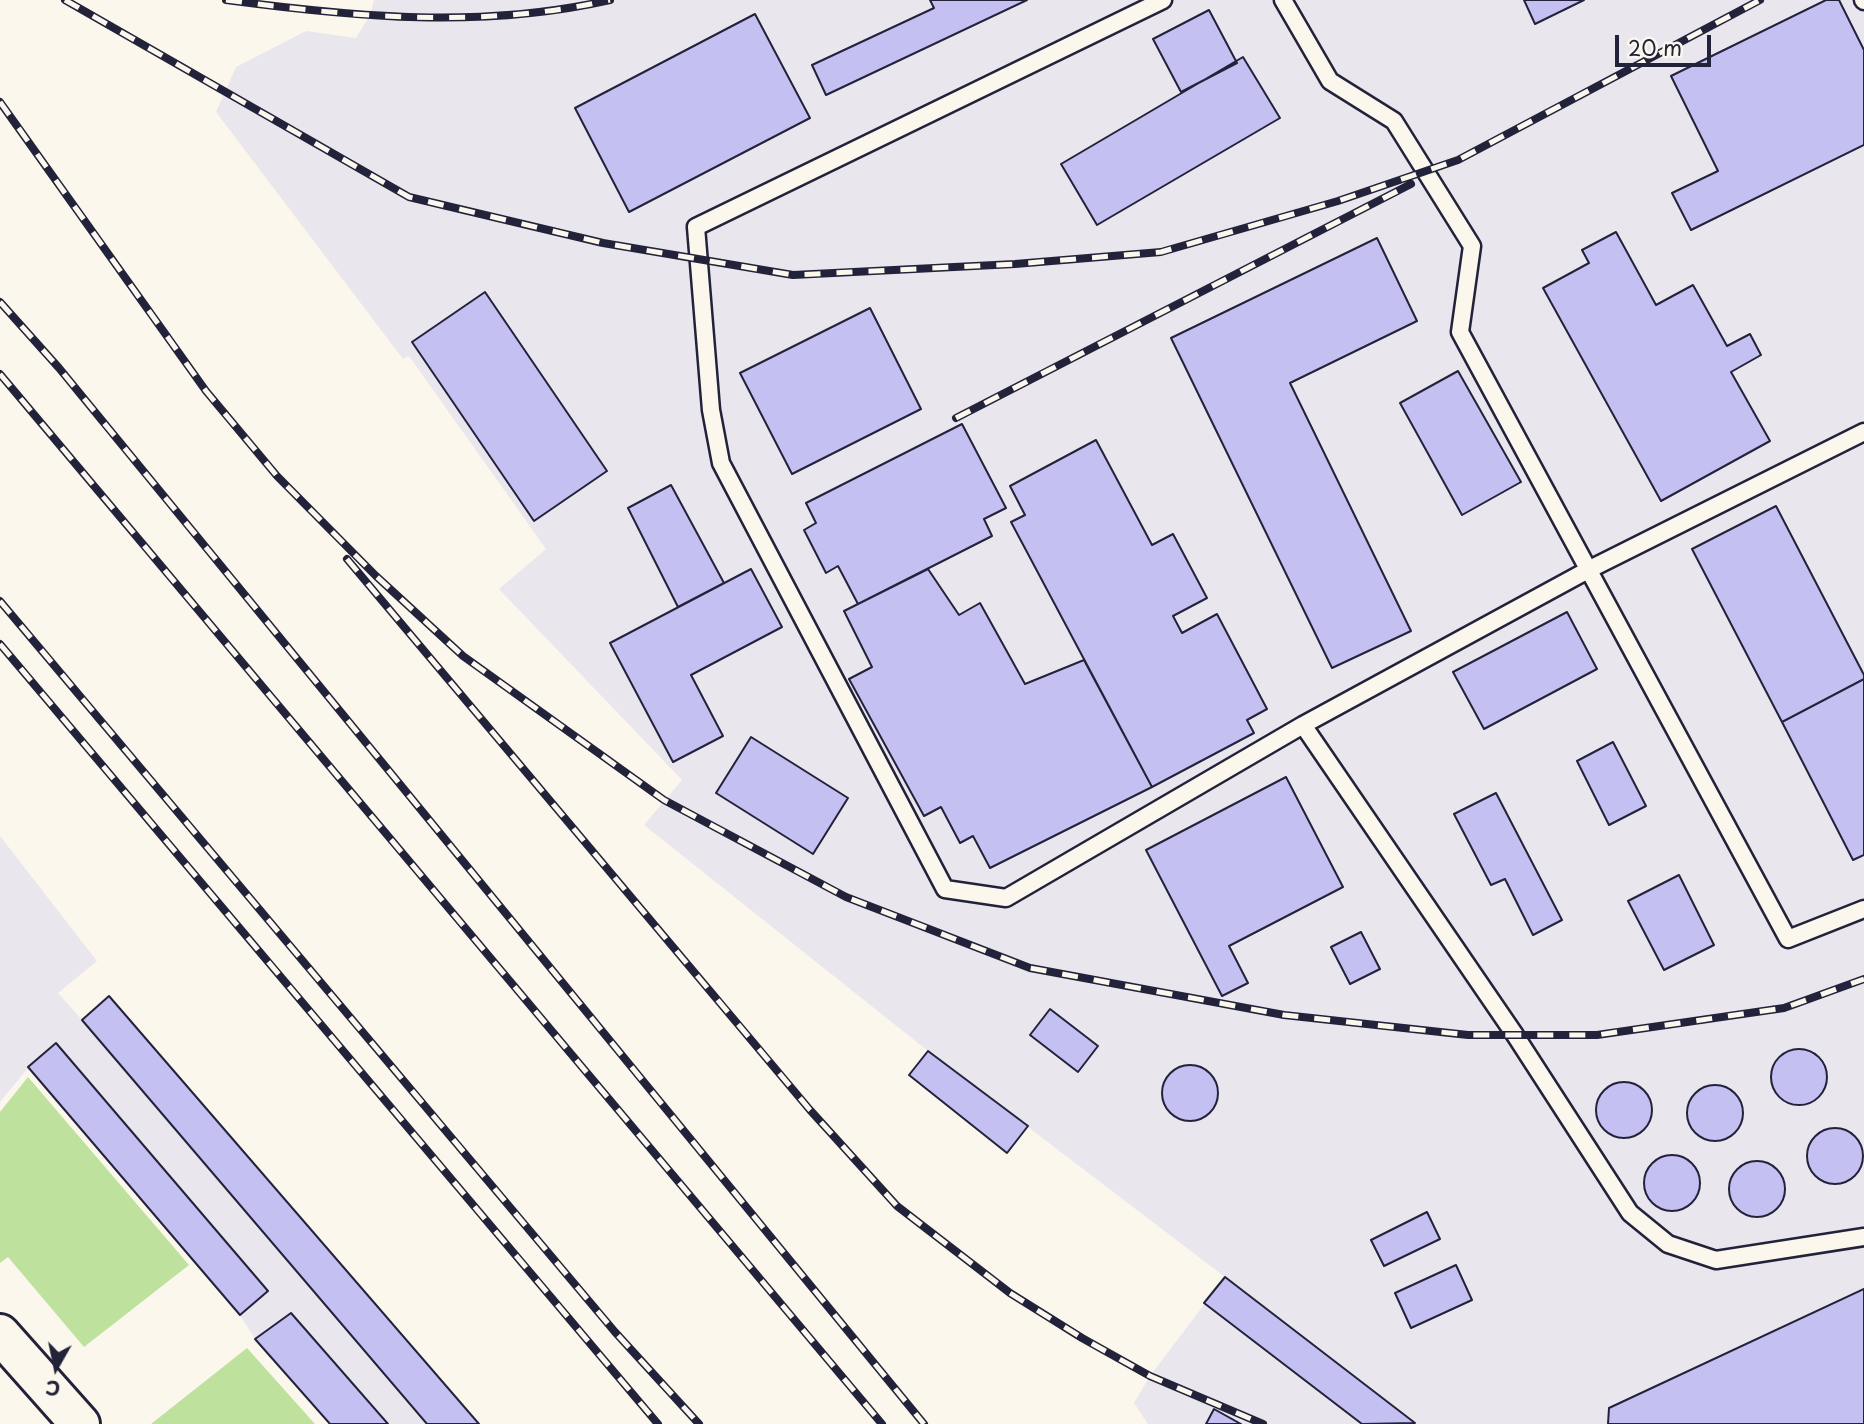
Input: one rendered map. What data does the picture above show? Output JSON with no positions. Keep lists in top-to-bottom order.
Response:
{
  "scale_bar": "20 m",
  "north": "bottom"
}
